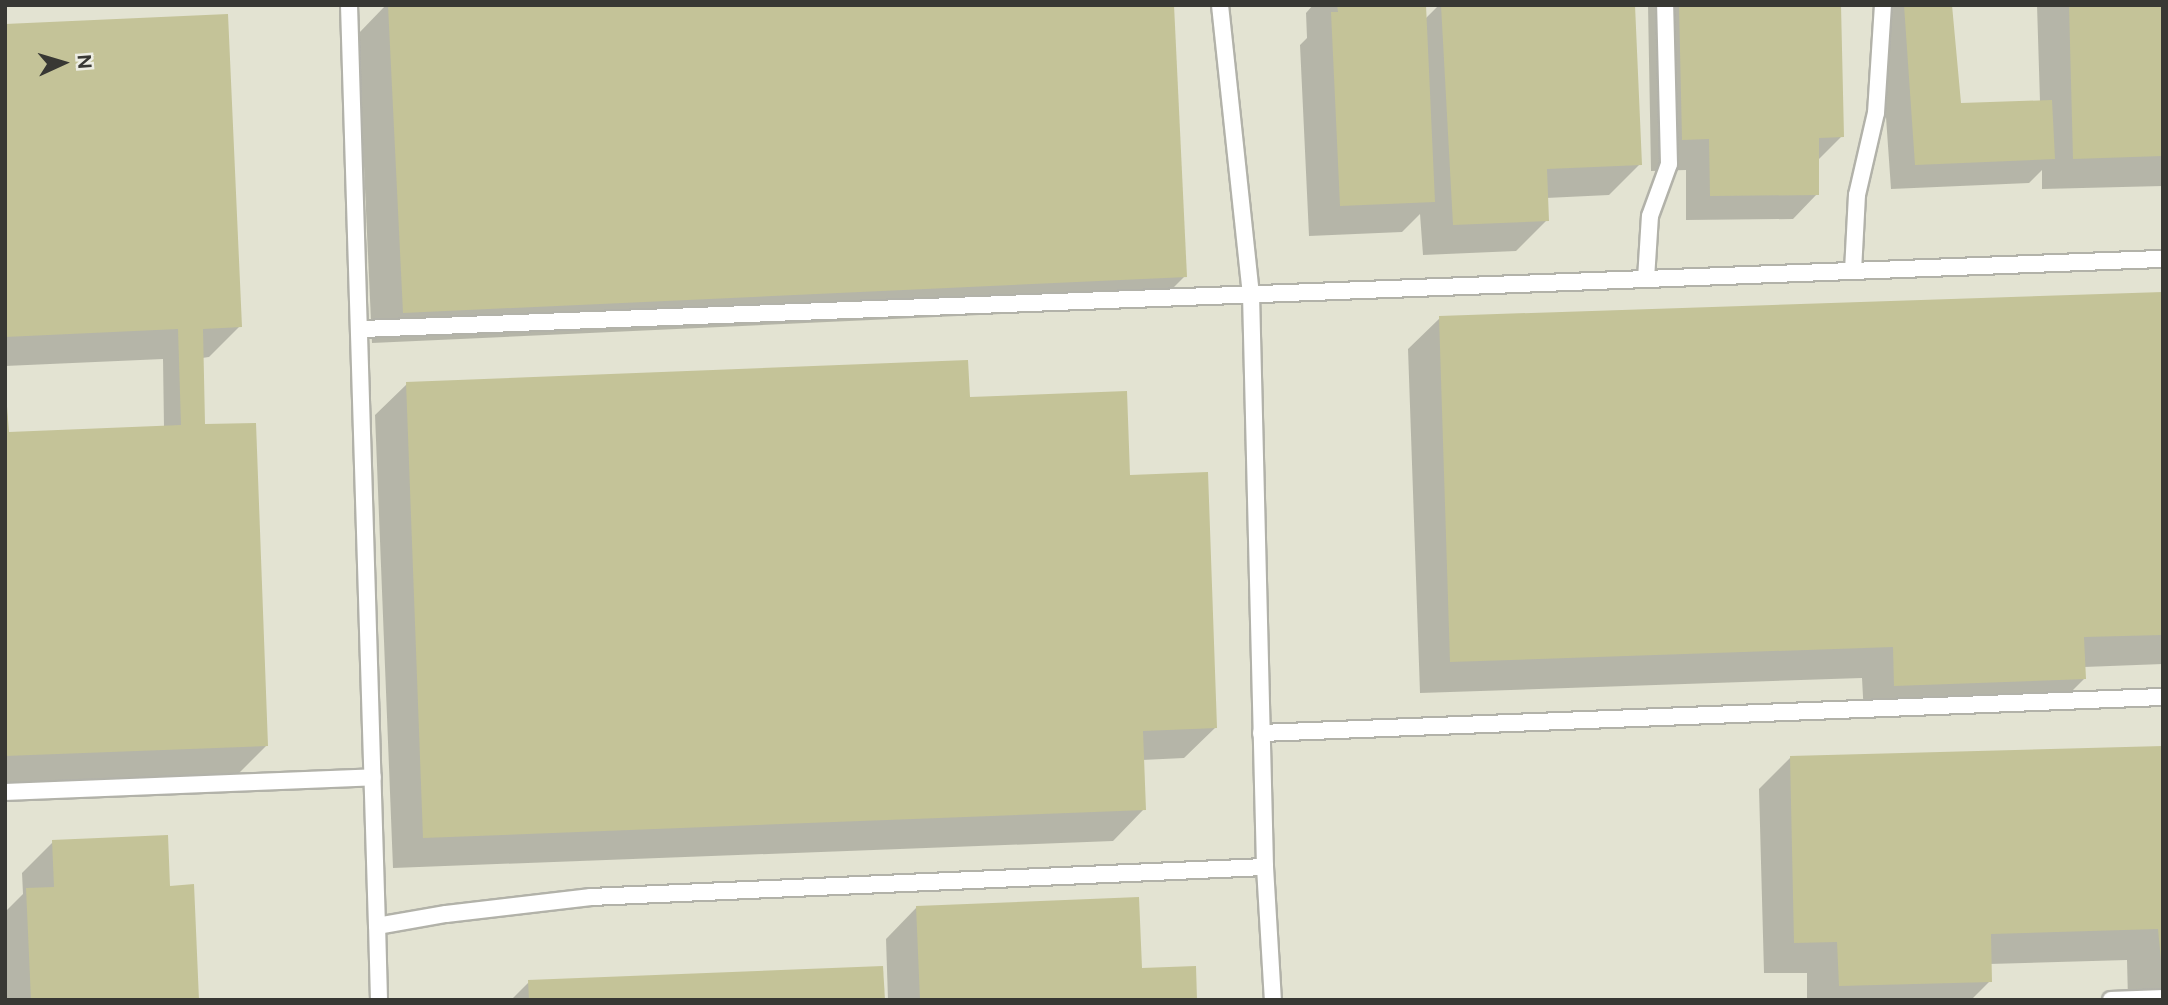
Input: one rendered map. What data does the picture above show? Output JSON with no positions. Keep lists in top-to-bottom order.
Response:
{
  "north": "right"
}
